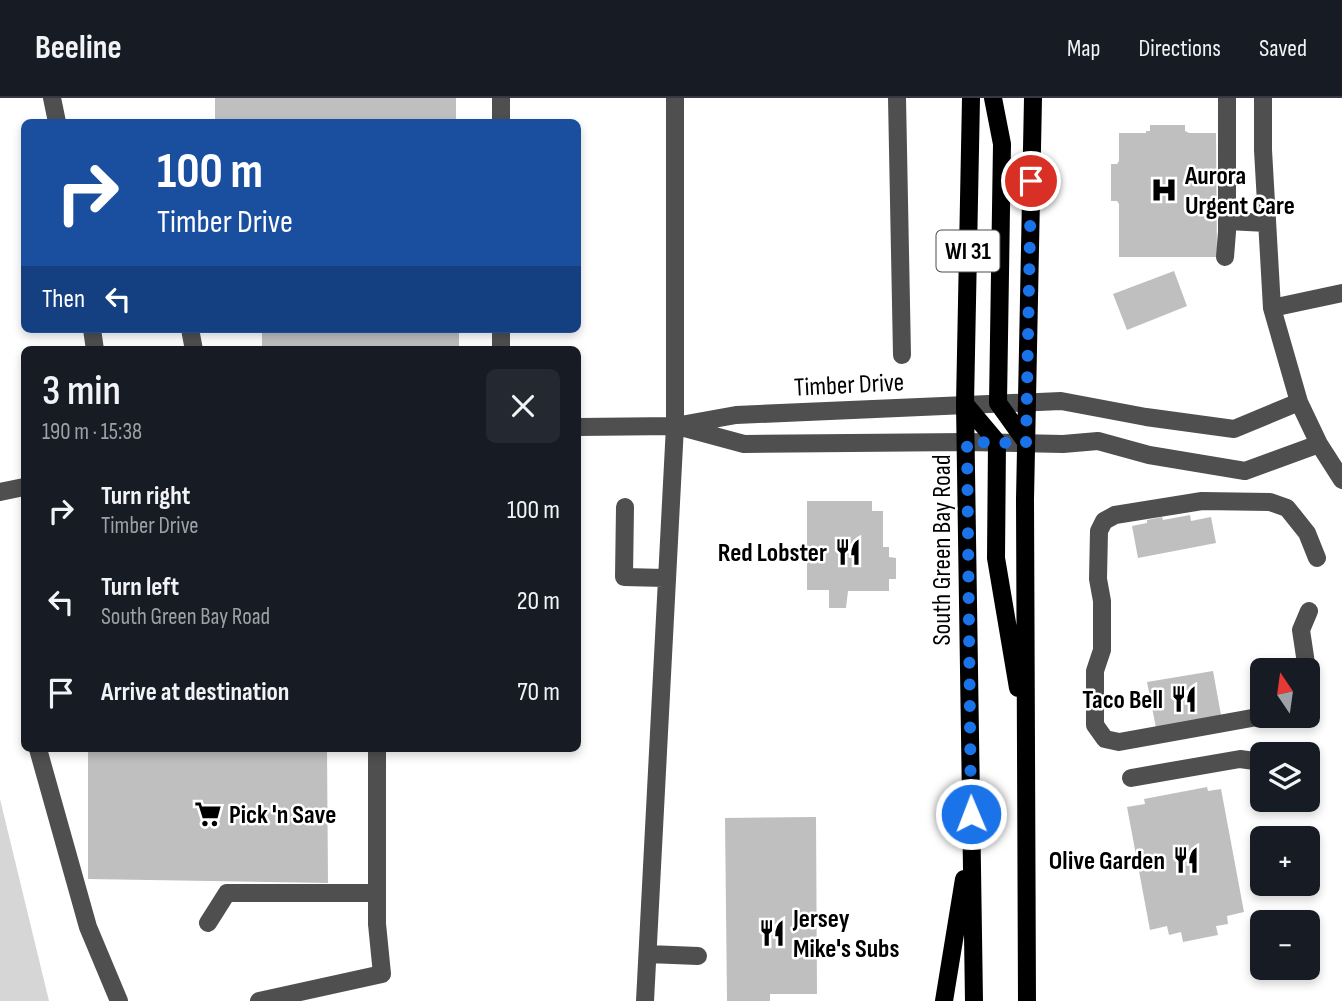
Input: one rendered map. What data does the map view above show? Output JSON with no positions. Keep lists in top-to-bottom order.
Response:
{
  "streets": {
    "main road": ["WI 31", "South Green Bay Road"],
    "street": ["Timber Drive"]
  },
  "crossings": [
    ["WI 31", "Timber Drive"],
    ["Timber Drive", "South Green Bay Road"]
  ],
  "places": {
    "hospital": ["Aurora Urgent Care"],
    "restaurant": [
      "Red Lobster",
      "Taco Bell",
      "Olive Garden",
      "Jersey Mike's Subs"
    ],
    "supermarket": ["Pick 'n Save"]
  },
  "north": "top",
  "page": {
    "header": "Beeline",
    "nav": ["Map", "Directions", "Saved"],
    "turn": ["100 m", "Timber Drive"],
    "then": "Then",
    "heading": ["3 min", "190 m · 15:38"],
    "list": [
      {
        "name": "Turn right",
        "note": "Timber Drive",
        "value": "100 m"
      },
      {
        "name": "Turn left",
        "note": "South Green Bay Road",
        "value": "20 m"
      },
      {
        "name": "Arrive at destination",
        "value": "70 m"
      }
    ],
    "map_buttons": ["+", "−"]
  }
}
